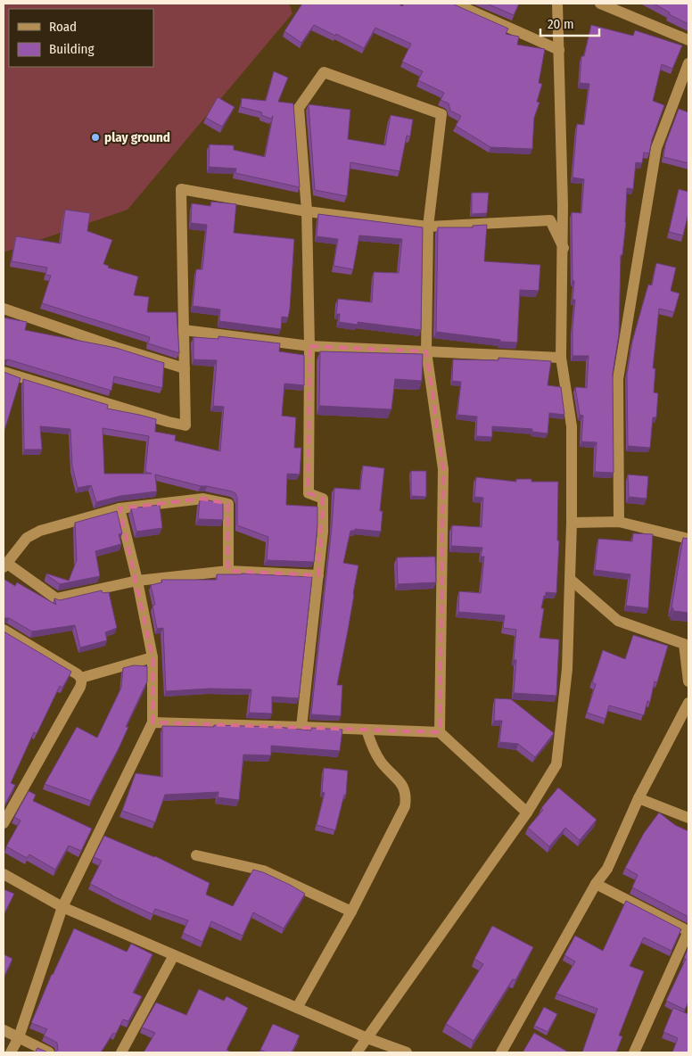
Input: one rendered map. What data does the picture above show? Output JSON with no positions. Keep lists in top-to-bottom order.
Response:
{
  "places": ["play ground"],
  "legend": ["Road", "Building"],
  "scale_bar": "20 m"
}
